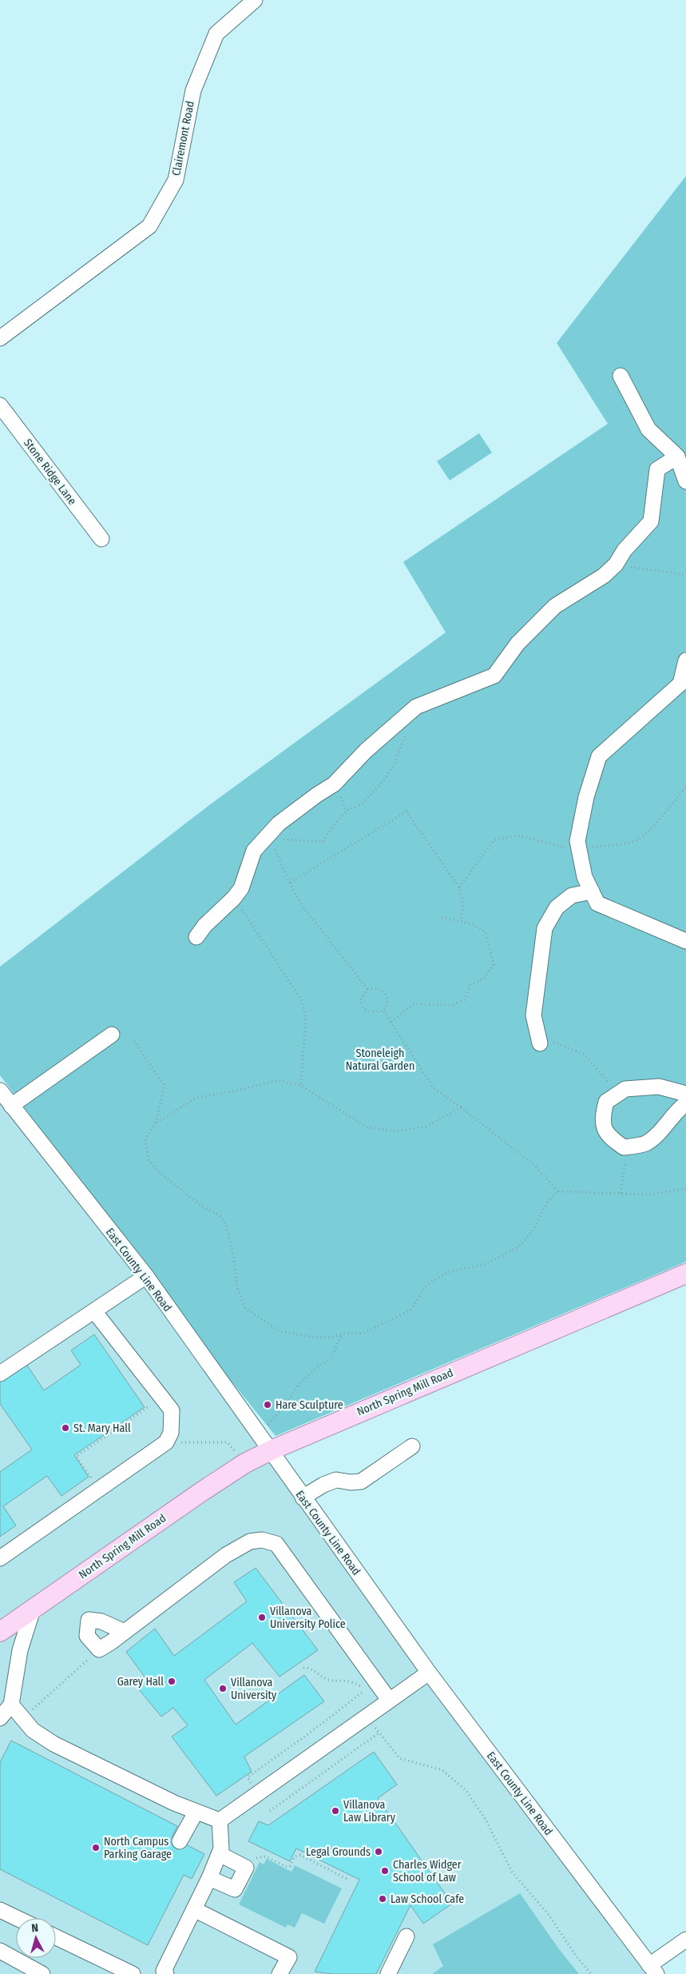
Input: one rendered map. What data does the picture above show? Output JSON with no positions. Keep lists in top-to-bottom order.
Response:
{
  "streets": {
    "main road": ["North Spring Mill Road"],
    "street": ["Clairemont Road", "Stone Ridge Lane", "East County Line Road"]
  },
  "crossings": [
    ["East County Line Road", "North Spring Mill Road"]
  ],
  "parks": ["Stoneleigh Natural Garden"],
  "places": [
    "Hare Sculpture",
    "St. Mary Hall",
    "Villanova University Police",
    "Garey Hall",
    "Villanova University",
    "Villanova Law Library",
    "North Campus Parking Garage",
    "Legal Grounds",
    "Charles Widger School of Law",
    "Law School Cafe"
  ],
  "north": "top"
}
